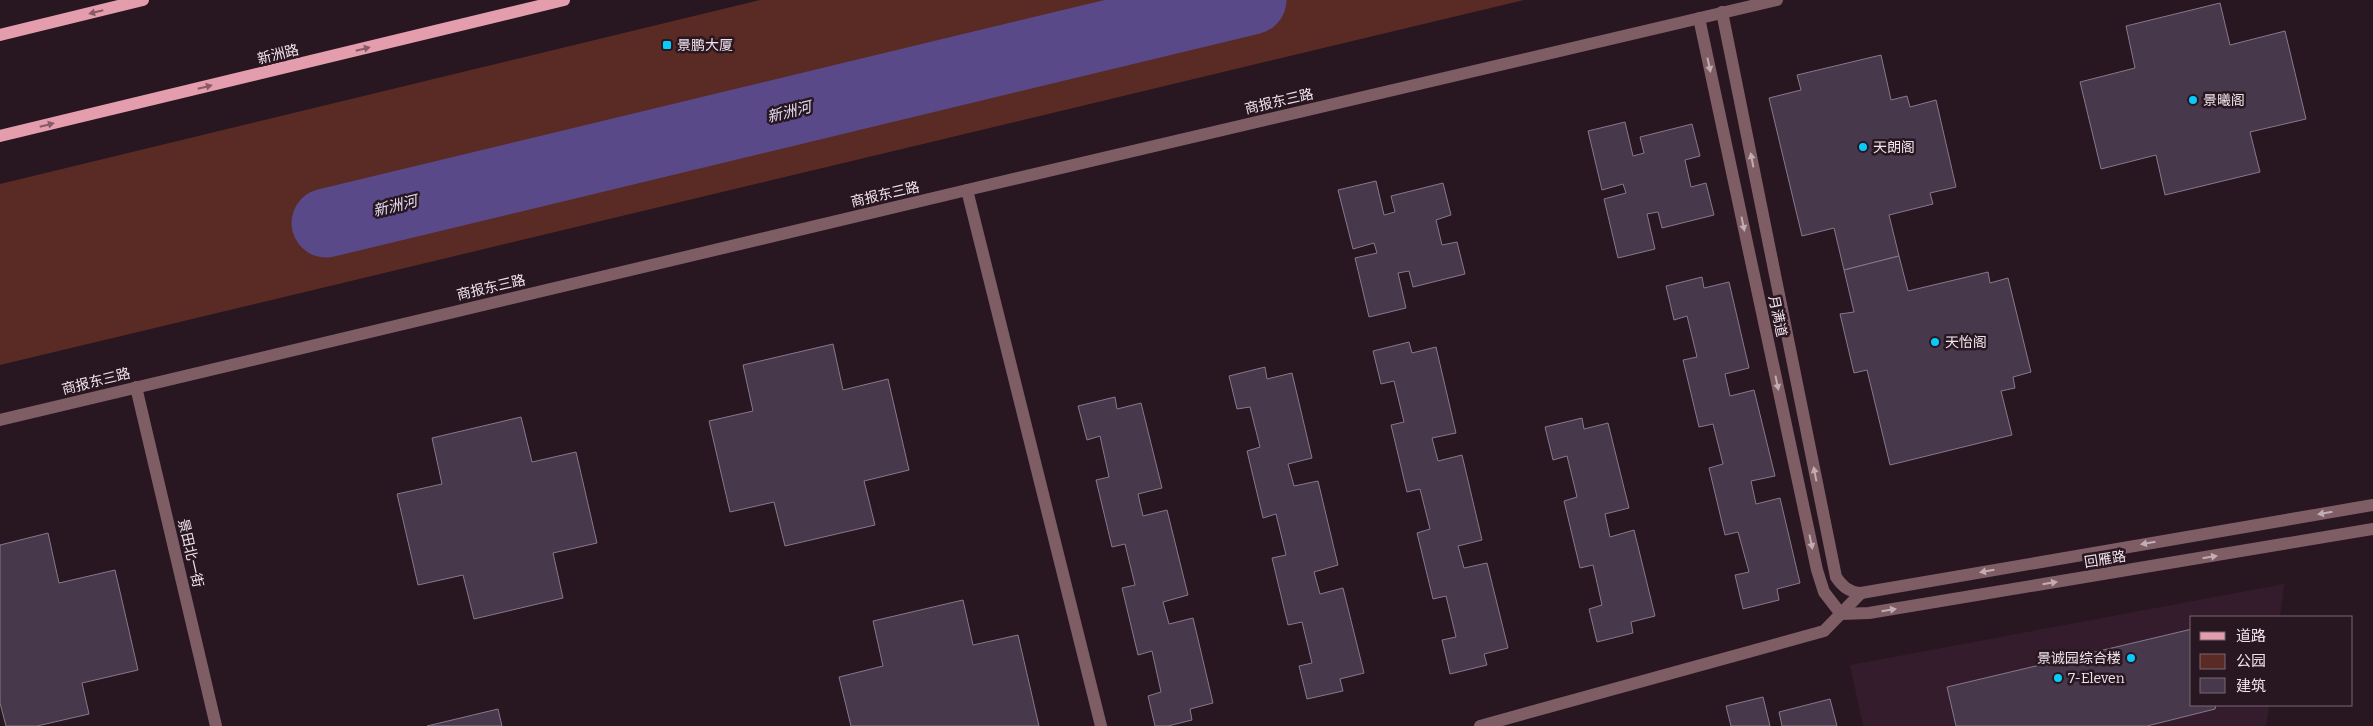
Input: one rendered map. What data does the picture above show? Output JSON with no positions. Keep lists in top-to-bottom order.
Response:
{
  "streets": {
    "main road": ["新洲路"],
    "street": [
      "商报东三路",
      "月满道",
      "景田北一街",
      "回雁路"
    ]
  },
  "crossings": [
    ["商报东三路", "月满道"],
    ["商报东三路", "景田北一街"],
    ["月满道", "回雁路"]
  ],
  "one_way": ["新洲路"],
  "water": ["新洲河"],
  "places": {
    "transit": ["景鹏大厦"],
    "other": [
      "景曦阁",
      "天朗阁",
      "天怡阁",
      "景诚园综合楼",
      "7-Eleven"
    ]
  },
  "legend": ["道路", "公园", "建筑"]
}
